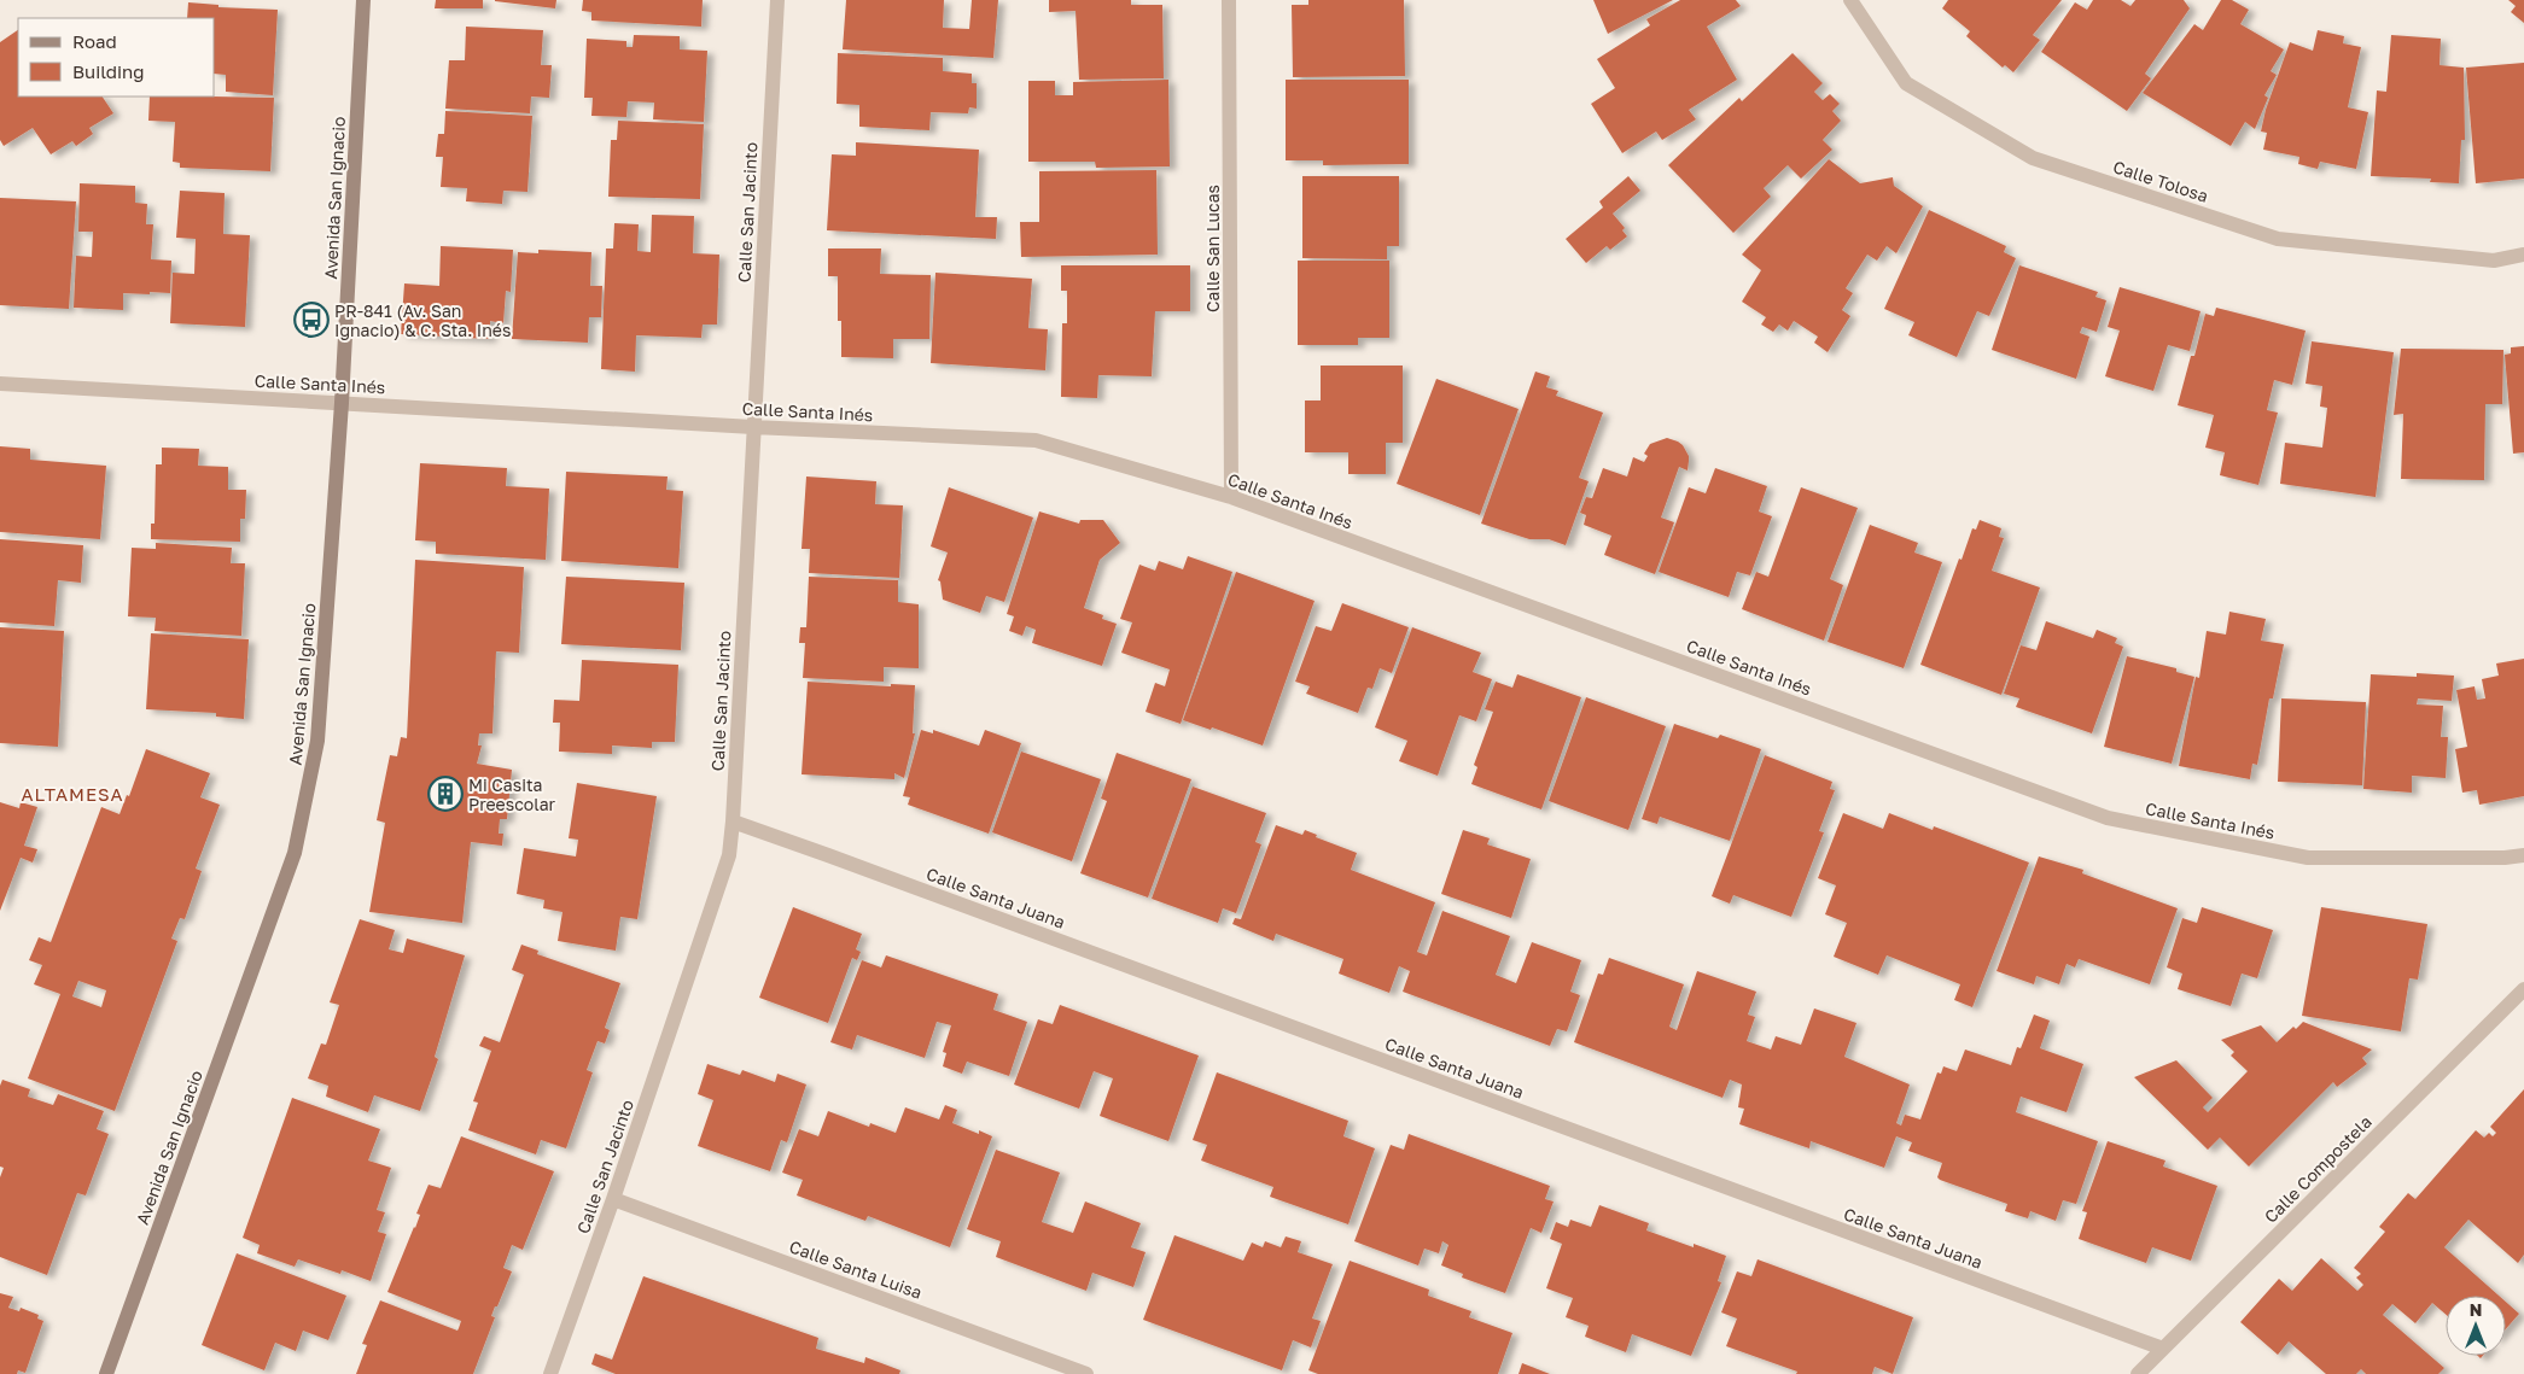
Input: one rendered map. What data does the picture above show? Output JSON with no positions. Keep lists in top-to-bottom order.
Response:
{
  "streets": {
    "street": [
      "Calle Tolosa",
      "Avenida San Ignacio",
      "Calle San Jacinto",
      "Calle San Lucas",
      "Calle Santa Inés",
      "Calle Santa Juana",
      "Calle Compostela",
      "Calle Santa Luisa"
    ]
  },
  "crossings": [
    ["Avenida San Ignacio", "Calle Santa Inés"],
    ["Calle San Jacinto", "Calle Santa Inés"],
    ["Calle San Jacinto", "Calle Santa Juana"],
    ["Calle San Jacinto", "Calle Santa Luisa"],
    ["Calle San Lucas", "Calle Santa Inés"],
    ["Calle Santa Juana", "Calle Compostela"]
  ],
  "districts": ["ALTAMESA"],
  "places": {
    "bus stop": ["PR-841 (Av. San Ignacio) & C. Sta. Inés"],
    "building": ["Mi Casita Preescolar"]
  },
  "legend": ["Road", "Building"],
  "north": "top"
}
